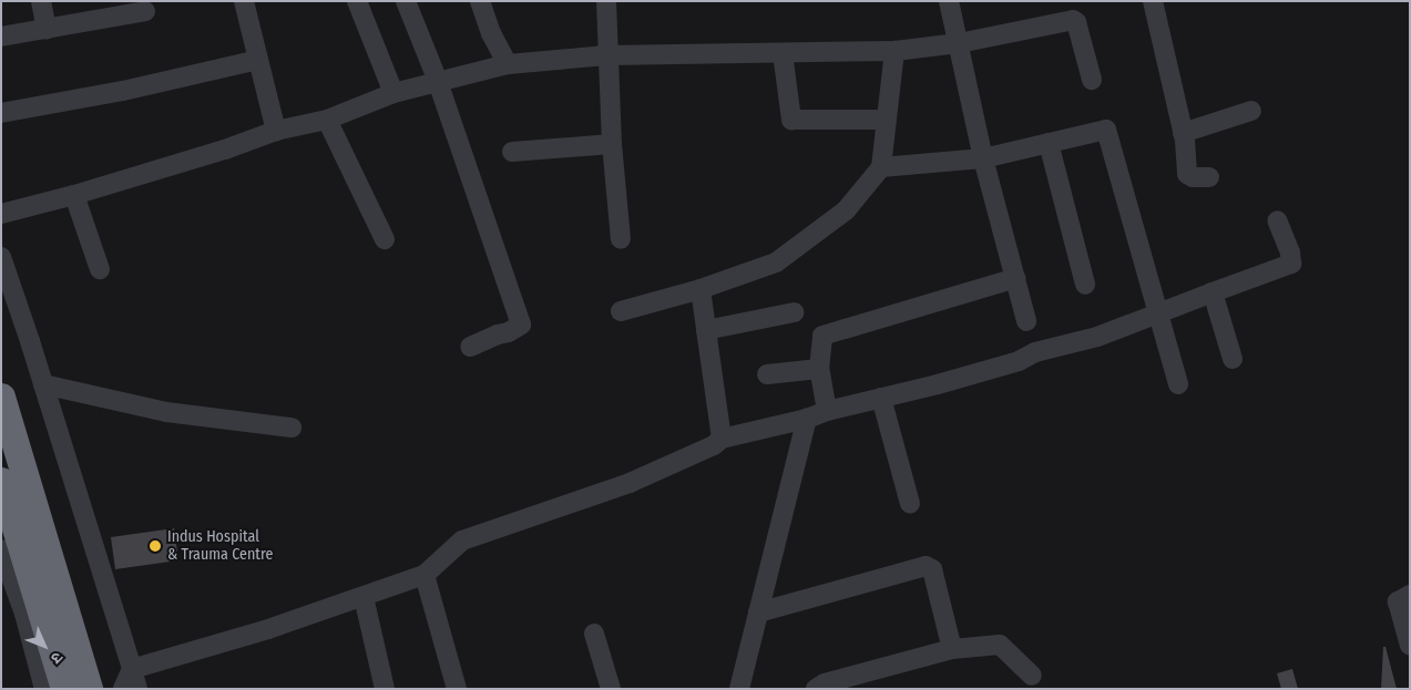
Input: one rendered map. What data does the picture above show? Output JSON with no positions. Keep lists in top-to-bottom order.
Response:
{
  "places": ["Indus Hospital & Trauma Centre"],
  "north": "bottom right"
}
